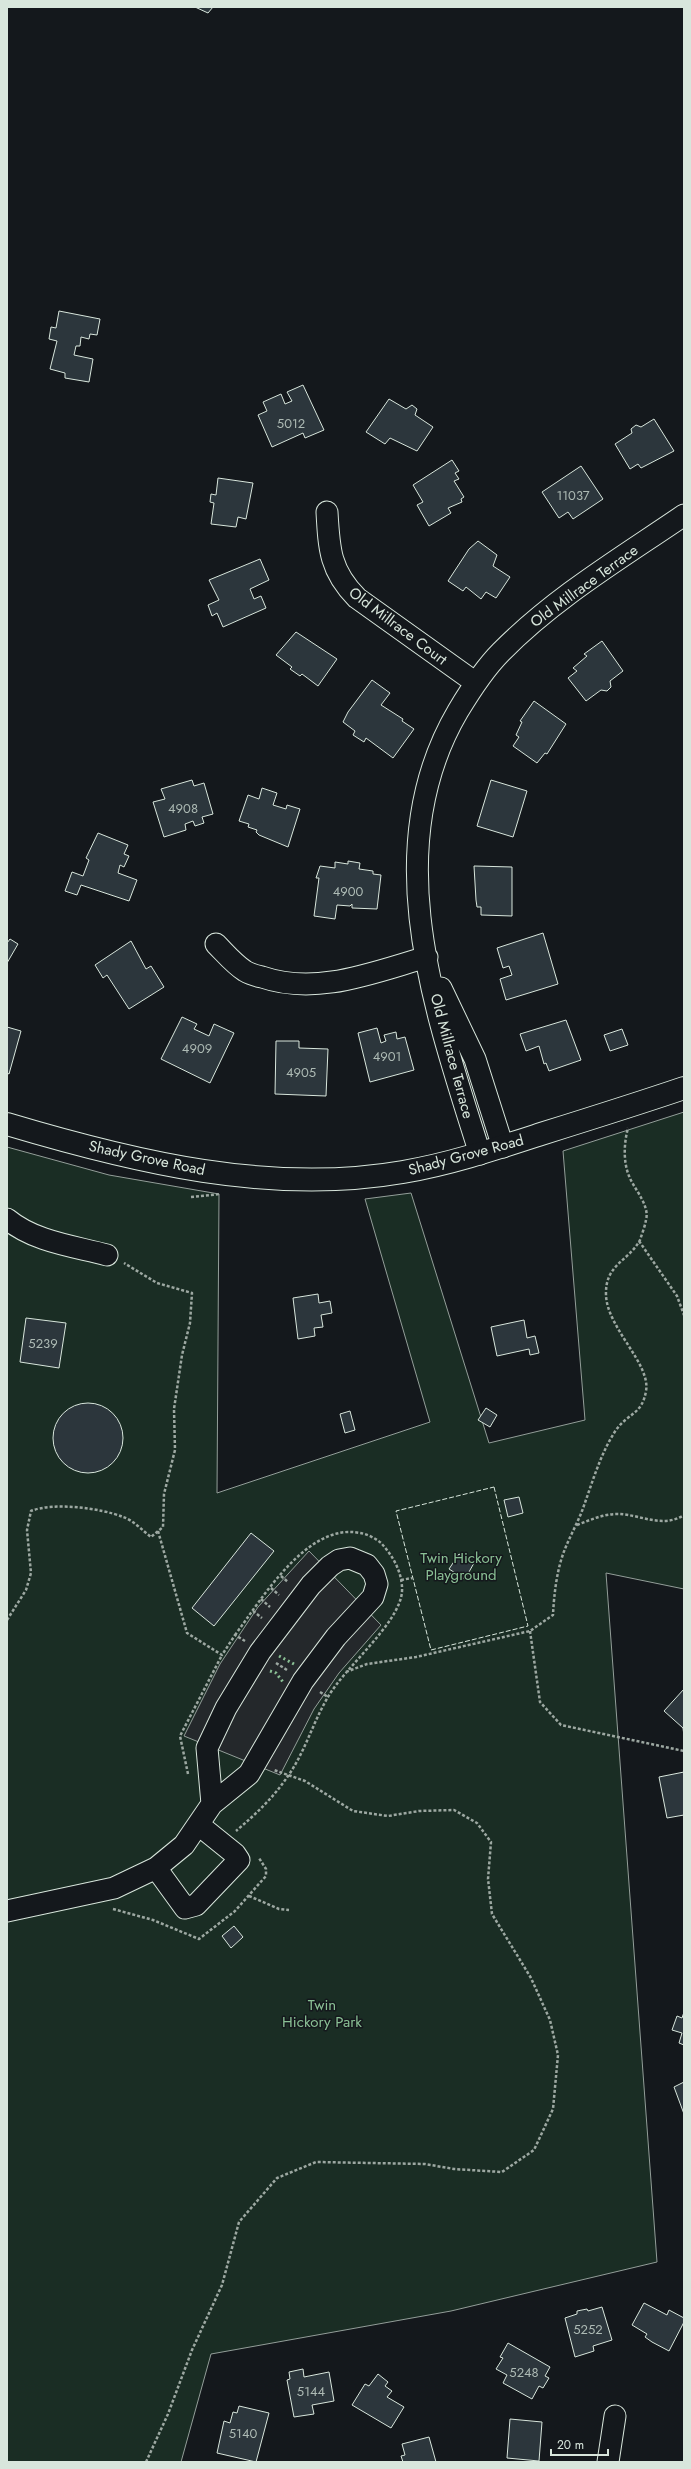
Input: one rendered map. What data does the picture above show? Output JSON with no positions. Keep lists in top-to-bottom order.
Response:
{
  "streets": {
    "main road": ["Shady Grove Road"],
    "street": ["Old Millrace Terrace", "Old Millrace Court"]
  },
  "crossings": [
    ["Old Millrace Terrace", "Old Millrace Court"],
    ["Old Millrace Terrace", "Shady Grove Road"]
  ],
  "parks": ["Twin Hickory Playground", "Twin Hickory Park"],
  "house_numbers": [
    "5012",
    "11037",
    "4908",
    "4900",
    "4909",
    "4901",
    "4905",
    "5239",
    "5252",
    "5248",
    "5144",
    "5140"
  ],
  "scale_bar": "20 m"
}
